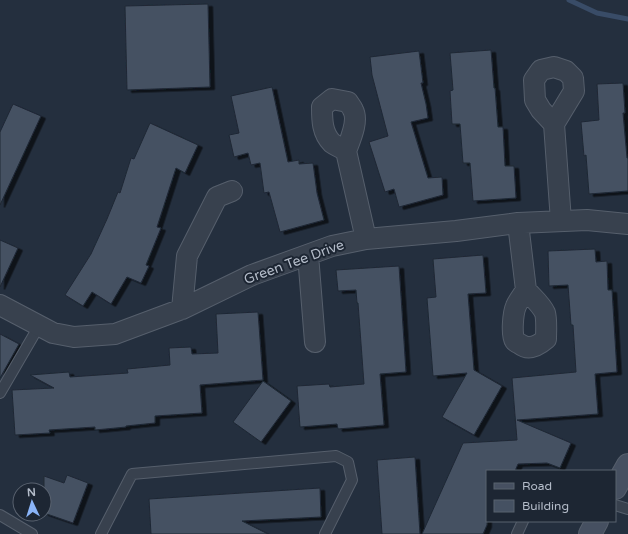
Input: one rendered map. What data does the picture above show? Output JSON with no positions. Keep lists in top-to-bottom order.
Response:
{
  "streets": {
    "street": ["Green Tee Drive"]
  },
  "legend": ["Road", "Building"],
  "north": "top"
}
